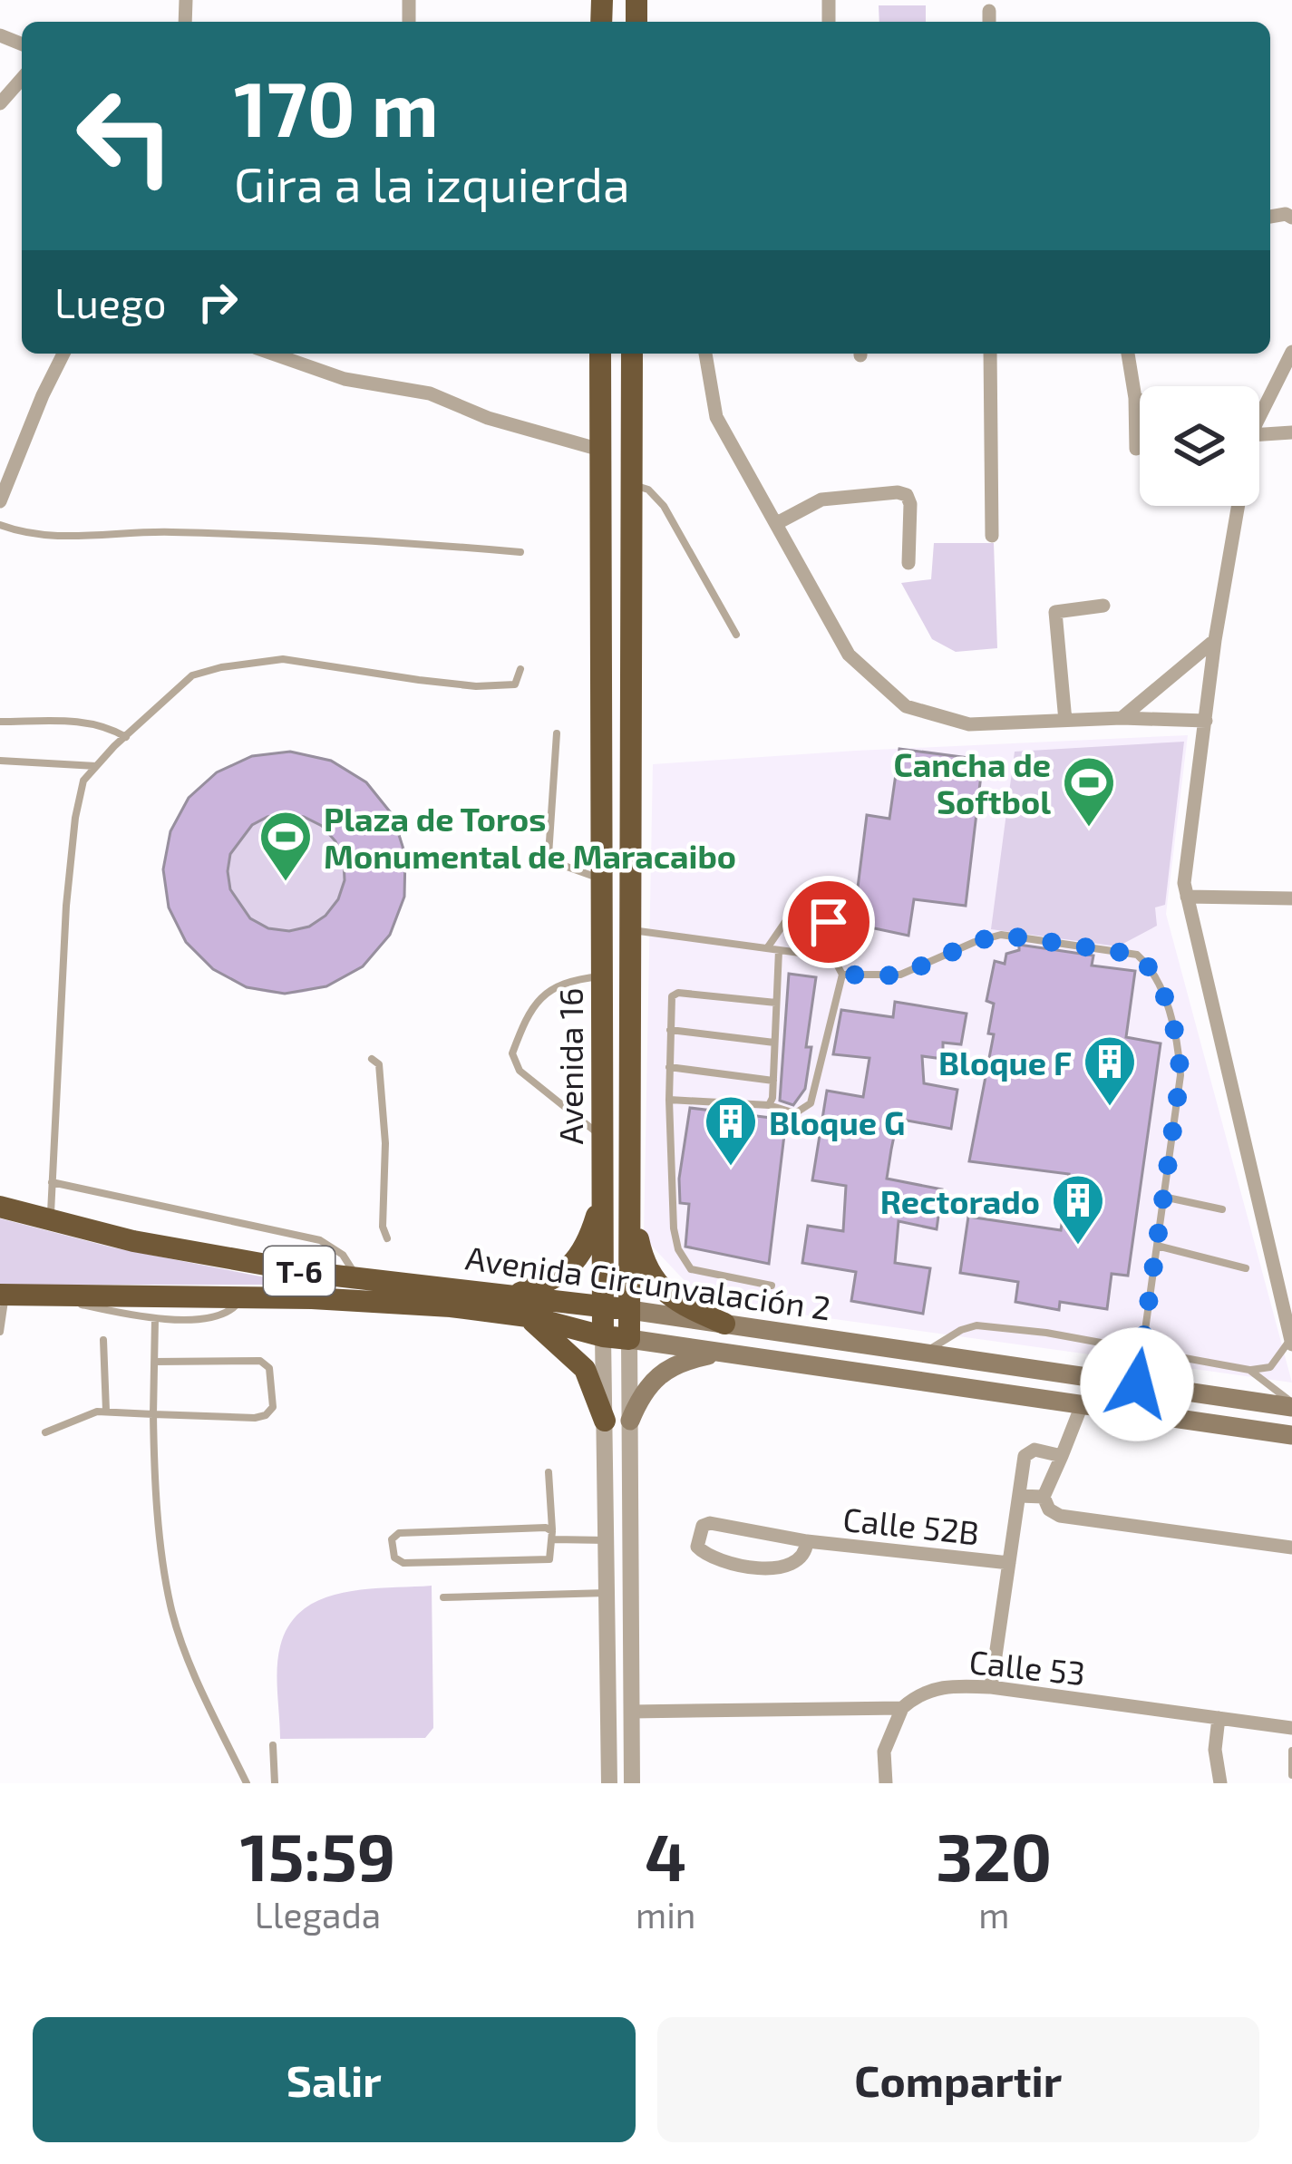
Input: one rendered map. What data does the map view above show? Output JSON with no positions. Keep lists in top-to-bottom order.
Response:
{
  "streets": {
    "highway": ["Avenida 16", "T-6", "Avenida Circunvalación 2"],
    "street": ["Calle 52B", "Calle 53"]
  },
  "crossings": [
    ["Avenida 16", "Avenida Circunvalación 2"],
    ["Avenida 16", "Calle 53"]
  ],
  "places": {
    "sports": ["Cancha de Softbol", "Plaza de Toros Monumental de Maracaibo"],
    "building": ["Bloque F", "Bloque G", "Rectorado"]
  },
  "page": {
    "turn": ["170 m", "Gira a la izquierda"],
    "then": "Luego",
    "eta": [
      "15:59",
      "Llegada",
      "4",
      "min",
      "320",
      "m"
    ],
    "buttons": ["Salir", "Compartir"]
  }
}
